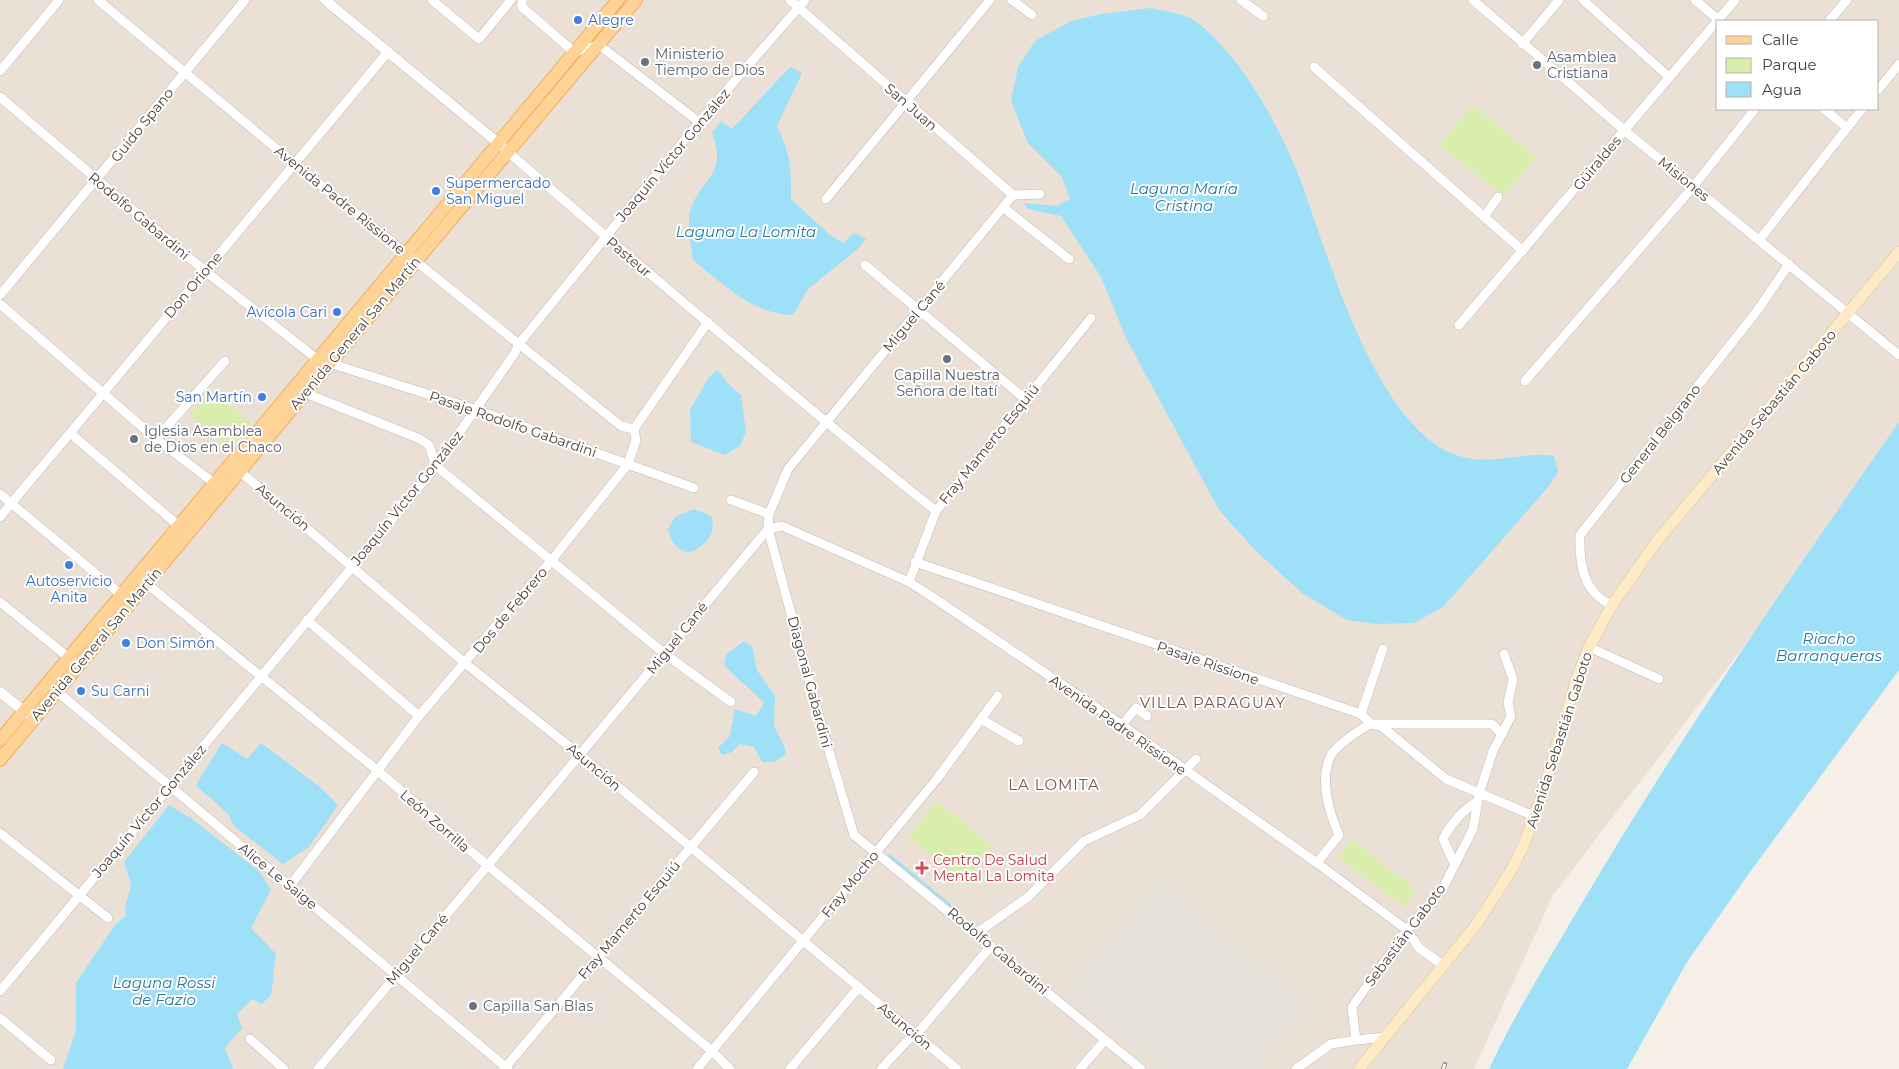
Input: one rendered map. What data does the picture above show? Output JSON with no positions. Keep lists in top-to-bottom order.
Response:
{
  "streets": {
    "main road": ["Avenida General San Martín", "Avenida Sebastián Gaboto"],
    "street": [
      "San Juan",
      "Guido Spano",
      "Joaquín Víctor González",
      "Güiraldes",
      "Misiones",
      "Avenida Padre Rissione",
      "Rodolfo Gabardini",
      "Pasteur",
      "Don Orione",
      "Miguel Cané",
      "Pasaje Rodolfo Gabardini",
      "General Belgrano",
      "Fray Mamerto Esquiú",
      "Asunción",
      "Dos de Febrero",
      "Pasaje Rissione",
      "Diagonal Gabardini",
      "León Zorrilla",
      "Alice Le Saige",
      "Fray Mocho",
      "Sebastián Gaboto"
    ]
  },
  "crossings": [
    ["San Juan", "Joaquín Víctor González"],
    ["San Juan", "Miguel Cané"],
    ["Guido Spano", "Avenida Padre Rissione"],
    ["Guido Spano", "Rodolfo Gabardini"],
    ["Joaquín Víctor González", "Avenida Padre Rissione"],
    ["Joaquín Víctor González", "Pasteur"],
    ["Joaquín Víctor González", "Pasaje Rodolfo Gabardini"],
    ["Joaquín Víctor González", "Asunción"],
    ["Joaquín Víctor González", "León Zorrilla"],
    ["Joaquín Víctor González", "Alice Le Saige"],
    ["Güiraldes", "Misiones"],
    ["Misiones", "Avenida Sebastián Gaboto"],
    ["Misiones", "General Belgrano"],
    ["Avenida Padre Rissione", "Don Orione"],
    ["Avenida Padre Rissione", "Miguel Cané"],
    ["Avenida Padre Rissione", "Avenida General San Martín"],
    ["Avenida Padre Rissione", "Avenida Sebastián Gaboto"],
    ["Avenida Padre Rissione", "Fray Mamerto Esquiú"],
    ["Avenida Padre Rissione", "Dos de Febrero"],
    ["Avenida Padre Rissione", "Diagonal Gabardini"],
    ["Avenida Padre Rissione", "Sebastián Gaboto"],
    ["Rodolfo Gabardini", "Don Orione"],
    ["Rodolfo Gabardini", "Avenida General San Martín"],
    ["Rodolfo Gabardini", "Pasaje Rodolfo Gabardini"],
    ["Rodolfo Gabardini", "Diagonal Gabardini"],
    ["Rodolfo Gabardini", "Fray Mocho"],
    ["Pasteur", "Don Orione"],
    ["Pasteur", "Miguel Cané"],
    ["Pasteur", "Avenida General San Martín"],
    ["Pasteur", "Fray Mamerto Esquiú"],
    ["Pasteur", "Dos de Febrero"],
    ["Miguel Cané", "Asunción"],
    ["Miguel Cané", "Diagonal Gabardini"],
    ["Miguel Cané", "León Zorrilla"],
    ["Miguel Cané", "Alice Le Saige"],
    ["Avenida General San Martín", "Pasaje Rodolfo Gabardini"],
    ["Avenida General San Martín", "Asunción"],
    ["Avenida General San Martín", "León Zorrilla"],
    ["Avenida General San Martín", "Alice Le Saige"],
    ["Avenida Sebastián Gaboto", "General Belgrano"],
    ["Avenida Sebastián Gaboto", "Pasaje Rissione"],
    ["Pasaje Rodolfo Gabardini", "Dos de Febrero"],
    ["Fray Mamerto Esquiú", "Asunción"],
    ["Fray Mamerto Esquiú", "Pasaje Rissione"],
    ["Fray Mamerto Esquiú", "León Zorrilla"],
    ["Fray Mamerto Esquiú", "Alice Le Saige"],
    ["Asunción", "Dos de Febrero"],
    ["Asunción", "Fray Mocho"],
    ["Dos de Febrero", "León Zorrilla"],
    ["Dos de Febrero", "Alice Le Saige"],
    ["Pasaje Rissione", "Sebastián Gaboto"],
    ["León Zorrilla", "Fray Mocho"]
  ],
  "districts": ["VILLA PARAGUAY", "LA LOMITA"],
  "water": [
    "Laguna María Cristina",
    "Laguna La Lomita",
    "Riacho Barranqueras",
    "Laguna Rossi de Fazio"
  ],
  "places": {
    "other": [
      "Alegre",
      "Ministerio Tiempo de Dios",
      "Asamblea Cristiana",
      "Supermercado San Miguel",
      "Avícola Cari",
      "Capilla Nuestra Señora de Itatí",
      "San Martín",
      "Iglesia Asamblea de Dios en el Chaco",
      "Autoservicio Anita",
      "Don Simón",
      "Su Carni",
      "Capilla San Blas"
    ],
    "health": ["Centro De Salud Mental La Lomita"]
  },
  "legend": ["Calle", "Parque", "Agua"]
}
